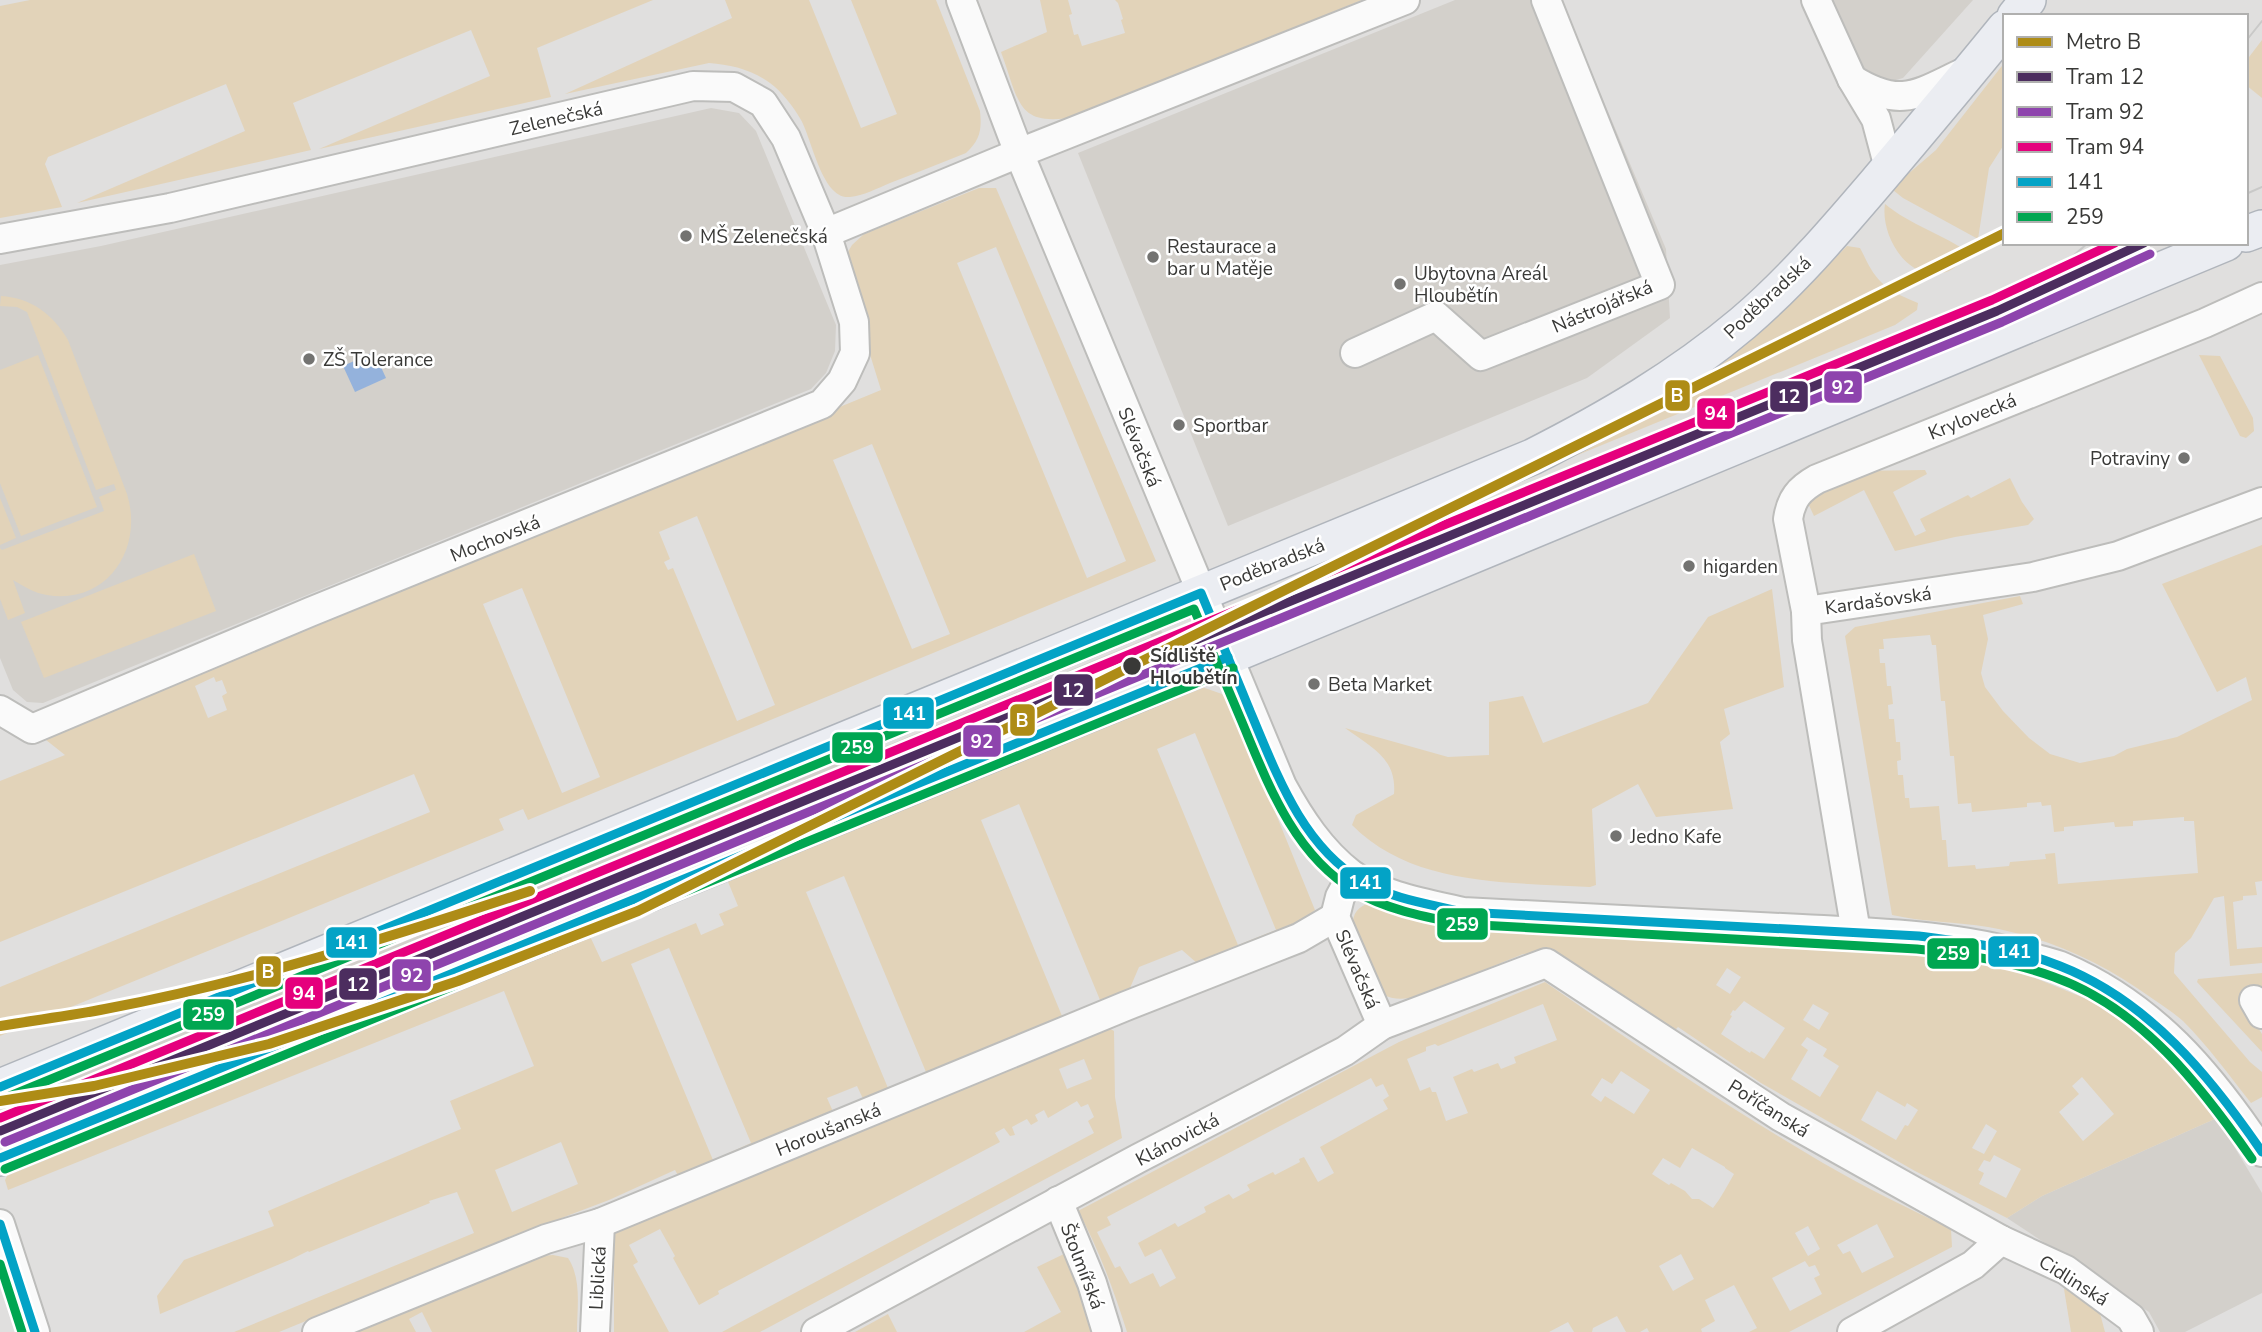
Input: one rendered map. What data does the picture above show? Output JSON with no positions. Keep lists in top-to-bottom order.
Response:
{
  "streets": {
    "main road": ["Poděbradská"],
    "street": [
      "Zelenečská",
      "Nástrojářská",
      "Krylovecká",
      "Slévačská",
      "Mochovská",
      "Kardašovská",
      "Poříčanská",
      "Horoušanská",
      "Klánovická",
      "Štolmířská",
      "Liblická",
      "Cidlinská"
    ]
  },
  "crossings": [
    ["Zelenečská", "Mochovská"],
    ["Poděbradská", "Slévačská"],
    ["Krylovecká", "Kardašovská"],
    ["Slévačská", "Kardašovská"],
    ["Slévačská", "Horoušanská"],
    ["Slévačská", "Klánovická"],
    ["Poříčanská", "Klánovická"],
    ["Poříčanská", "Cidlinská"],
    ["Horoušanská", "Liblická"],
    ["Klánovická", "Štolmířská"]
  ],
  "places": [
    "MŠ Zelenečská",
    "Restaurace a bar u Matěje",
    "Ubytovna Areál Hloubětín",
    "ZŠ Tolerance",
    "Sportbar",
    "Potraviny",
    "higarden",
    "Sídliště Hloubětín",
    "Beta Market",
    "Jedno Kafe"
  ],
  "lines": [
    "metro line B",
    "tram line 12",
    "tram line 94",
    "tram line 92",
    "transit line 141",
    "transit line 259"
  ],
  "legend": [
    "Metro B",
    "Tram 12",
    "Tram 92",
    "Tram 94",
    "141",
    "259"
  ]
}
